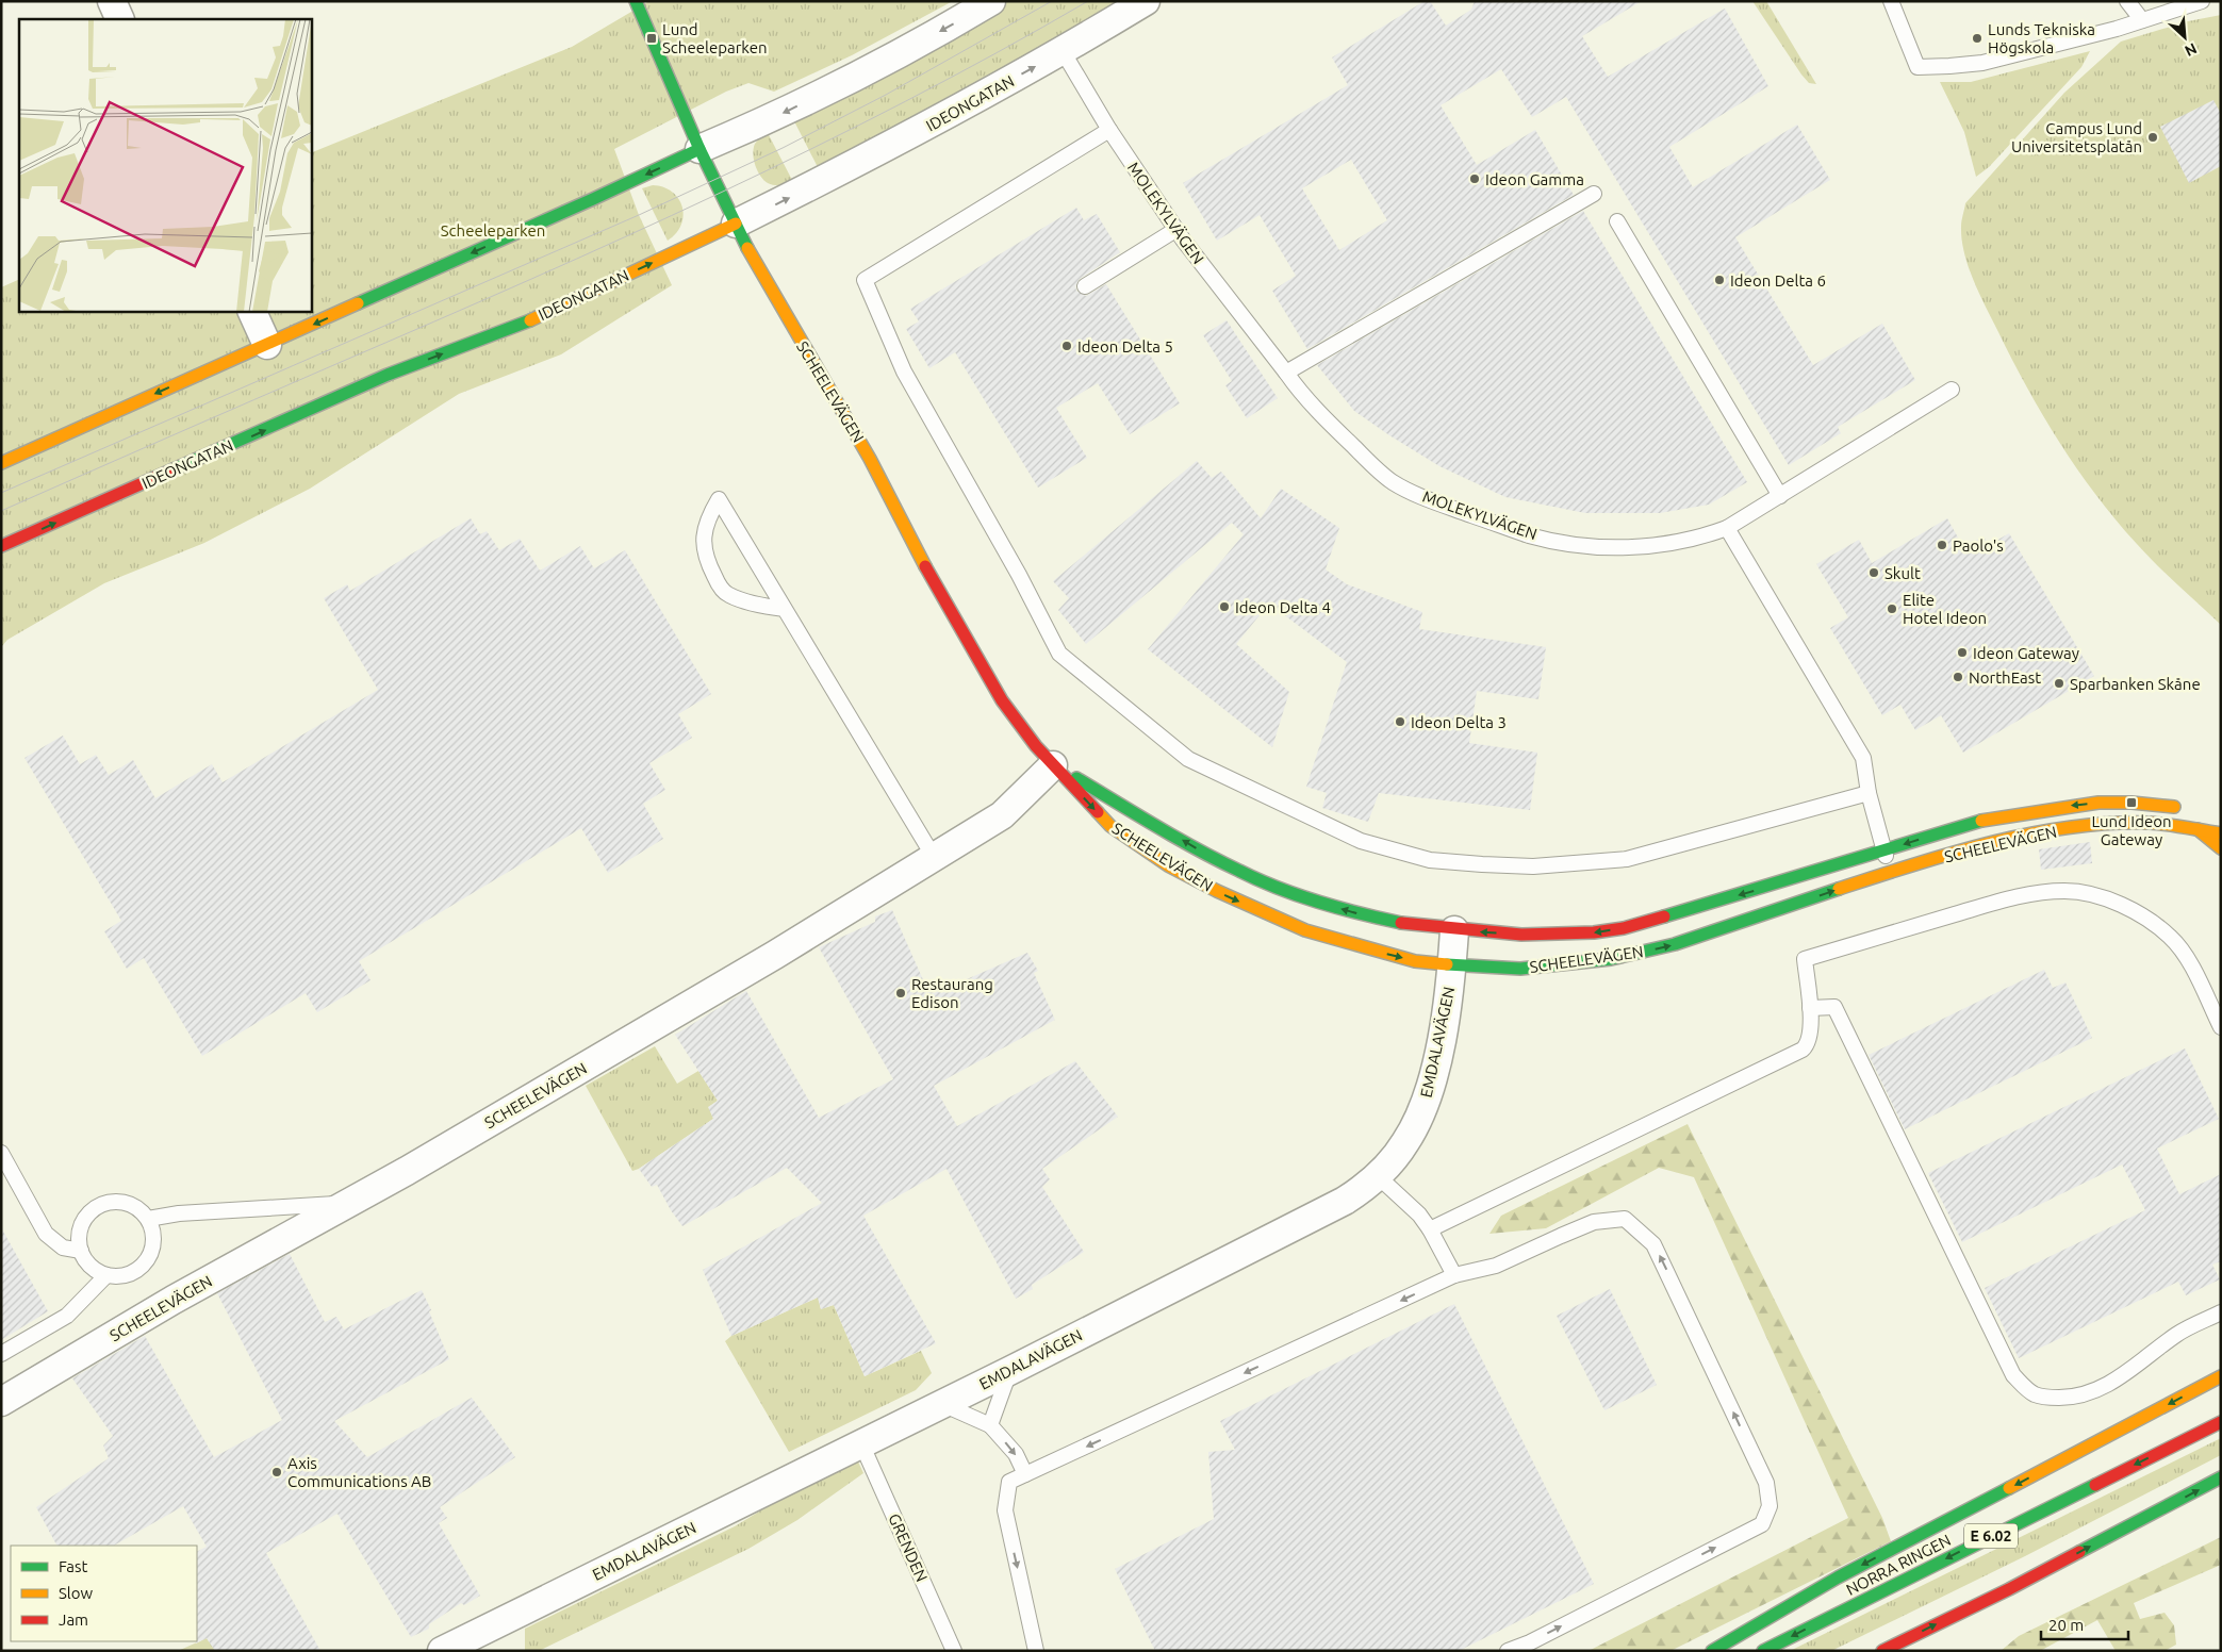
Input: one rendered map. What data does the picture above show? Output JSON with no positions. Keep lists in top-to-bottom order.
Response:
{
  "streets": {
    "street": [
      "IDEONGATAN",
      "SCHEELEVÄGEN",
      "EMDALAVÄGEN",
      "E 6.02",
      "NORRA RINGEN"
    ],
    "lane": ["MOLEKYLVÄGEN", "GRENDEN"]
  },
  "crossings": [
    ["IDEONGATAN", "MOLEKYLVÄGEN"],
    ["IDEONGATAN", "SCHEELEVÄGEN"],
    ["SCHEELEVÄGEN", "EMDALAVÄGEN"],
    ["EMDALAVÄGEN", "GRENDEN"]
  ],
  "parks": ["Scheeleparken"],
  "places": {
    "transit": ["Lund Scheeleparken", "Lund Ideon Gateway"],
    "other": [
      "Lunds Tekniska Högskola",
      "Campus Lund Universitetsplatån",
      "Ideon Gamma",
      "Ideon Delta 6",
      "Ideon Delta 5",
      "Paolo's",
      "Skult",
      "Ideon Delta 4",
      "Elite Hotel Ideon",
      "Ideon Gateway",
      "NorthEast",
      "Sparbanken Skåne",
      "Ideon Delta 3",
      "Restaurang Edison",
      "Axis Communications AB"
    ]
  },
  "legend": ["Fast", "Slow", "Jam"],
  "scale_bar": "20 m",
  "north": "bottom right"
}
